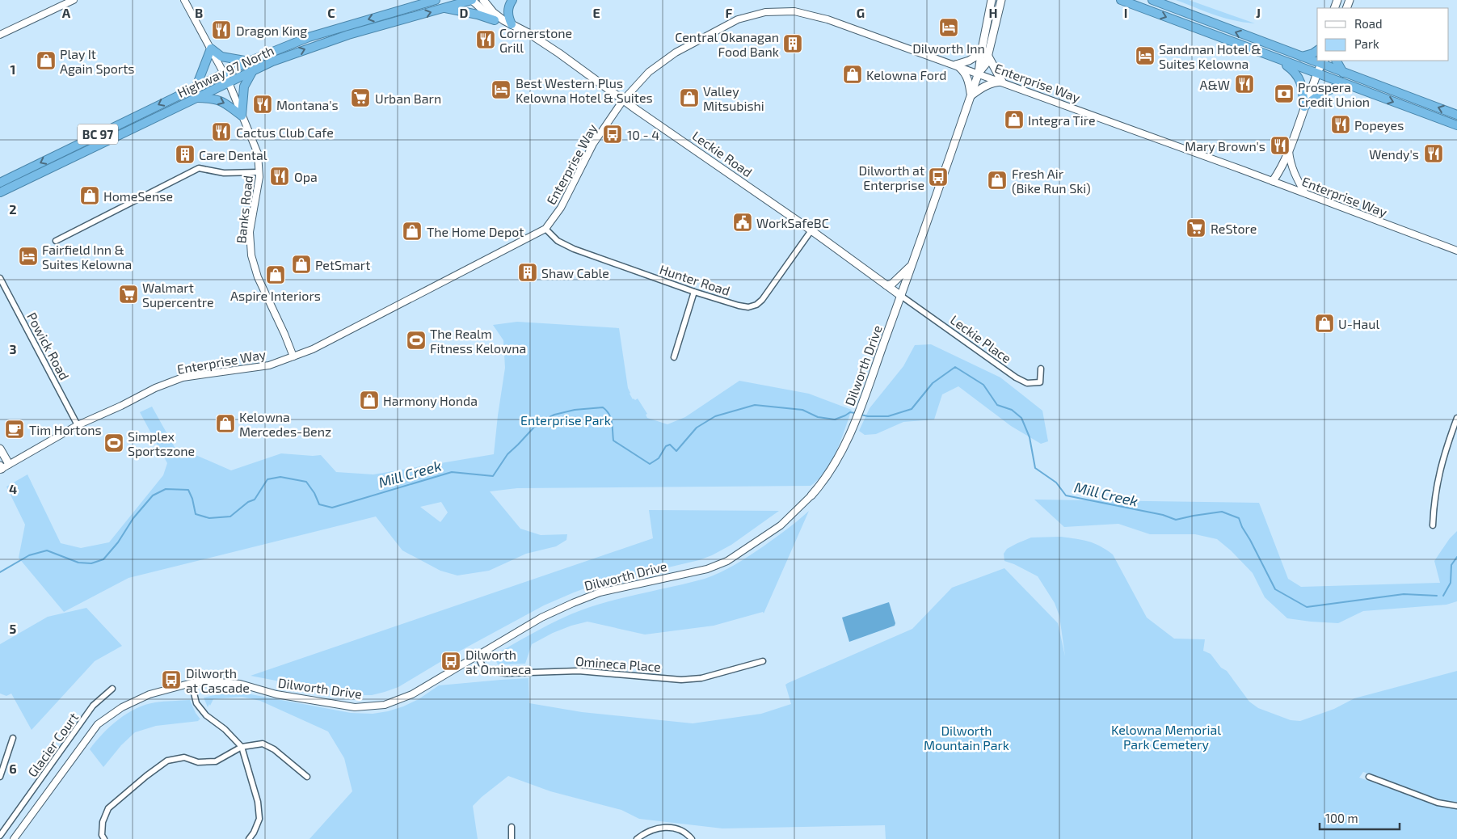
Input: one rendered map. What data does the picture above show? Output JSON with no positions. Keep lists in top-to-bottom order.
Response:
{
  "streets": {
    "highway": ["Highway 97 North", "BC 97"],
    "main road": ["Leckie Road", "Dilworth Drive"],
    "street": [
      "Enterprise Way",
      "Banks Road",
      "Hunter Road",
      "Leckie Place",
      "Powick Road",
      "Omineca Place",
      "Glacier Court"
    ]
  },
  "crossings": [
    ["Highway 97 North", "Leckie Road"],
    ["Highway 97 North", "Banks Road"],
    ["Enterprise Way", "Leckie Road"],
    ["Enterprise Way", "Banks Road"],
    ["Enterprise Way", "Hunter Road"],
    ["Enterprise Way", "Powick Road"],
    ["Enterprise Way", "Dilworth Drive"],
    ["Leckie Road", "Hunter Road"],
    ["Leckie Road", "Leckie Place"],
    ["Leckie Road", "Dilworth Drive"],
    ["Leckie Place", "Dilworth Drive"],
    ["Dilworth Drive", "Omineca Place"]
  ],
  "water": ["Mill Creek"],
  "parks": ["Enterprise Park", "Kelowna Memorial Park Cemetery", "Dilworth Mountain Park"],
  "places": {
    "hotel": [
      "Dilworth Inn",
      "Sandman Hotel & Suites Kelowna",
      "Best Western Plus Kelowna Hotel & Suites",
      "Fairfield Inn & Suites Kelowna"
    ],
    "restaurant": [
      "Dragon King",
      "Cornerstone Grill",
      "A&W",
      "Montana's",
      "Popeyes",
      "Cactus Club Cafe",
      "Mary Brown's",
      "Wendy's",
      "Opa"
    ],
    "building": ["Central Okanagan Food Bank", "Care Dental", "Shaw Cable"],
    "shop": [
      "Play It Again Sports",
      "Kelowna Ford",
      "Valley Mitsubishi",
      "Integra Tire",
      "Fresh Air (Bike Run Ski)",
      "HomeSense",
      "The Home Depot",
      "PetSmart",
      "Aspire Interiors",
      "U-Haul",
      "Harmony Honda",
      "Kelowna Mercedes-Benz"
    ],
    "bank": ["Prospera Credit Union"],
    "supermarket": ["Urban Barn", "ReStore", "Walmart Supercentre"],
    "bus stop": [
      "10 - 4",
      "Dilworth at Enterprise",
      "Dilworth at Omineca",
      "Dilworth at Cascade"
    ],
    "public building": ["WorkSafeBC"],
    "sports": ["The Realm Fitness Kelowna", "Simplex Sportszone"],
    "cafe": ["Tim Hortons"]
  },
  "legend": ["Road", "Park"],
  "scale_bar": "100 m",
  "grid": {
    "columns": [
      "A",
      "B",
      "C",
      "D",
      "E",
      "F",
      "G",
      "H",
      "I",
      "J"
    ],
    "rows": [
      "1",
      "2",
      "3",
      "4",
      "5",
      "6"
    ]
  }
}
